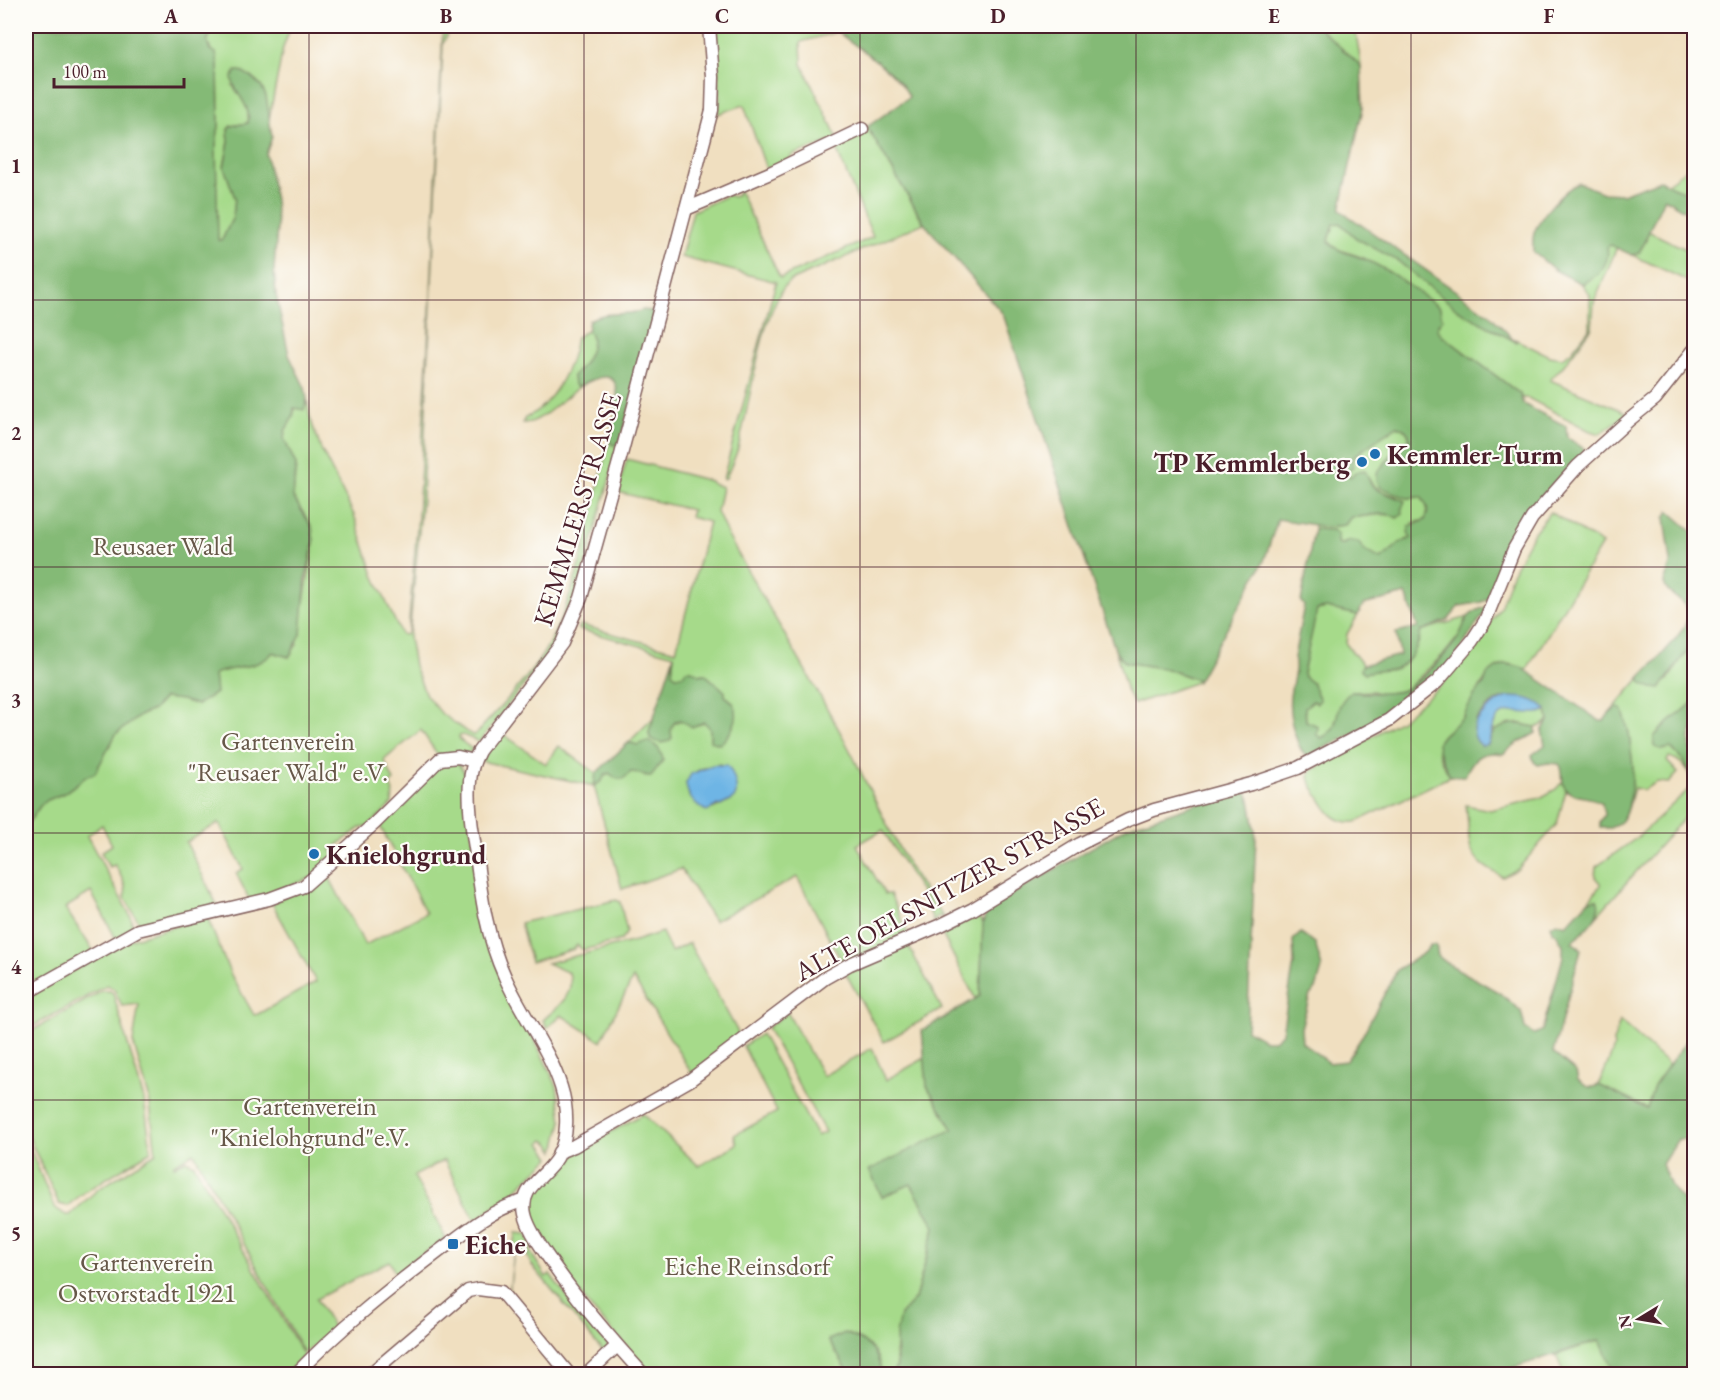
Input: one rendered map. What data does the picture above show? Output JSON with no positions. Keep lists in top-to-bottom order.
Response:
{
  "streets": {
    "street": ["KEMMLERSTRASSE", "ALTE OELSNITZER STRASSE"]
  },
  "crossings": [
    ["KEMMLERSTRASSE", "ALTE OELSNITZER STRASSE"]
  ],
  "parks": [
    "Reusaer Wald",
    "Gartenverein \"Reusaer Wald\" e.V.",
    "Gartenverein \"Knielohgrund\"e.V.",
    "Gartenverein Ostvorstadt 1921",
    "Eiche Reinsdorf"
  ],
  "places": {
    "other": ["Kemmler-Turm", "TP Kemmlerberg", "Knielohgrund"],
    "transit": ["Eiche"]
  },
  "scale_bar": "100 m",
  "north": "left",
  "grid": {
    "columns": [
      "A",
      "B",
      "C",
      "D",
      "E",
      "F"
    ],
    "rows": [
      "1",
      "2",
      "3",
      "4",
      "5"
    ]
  }
}
